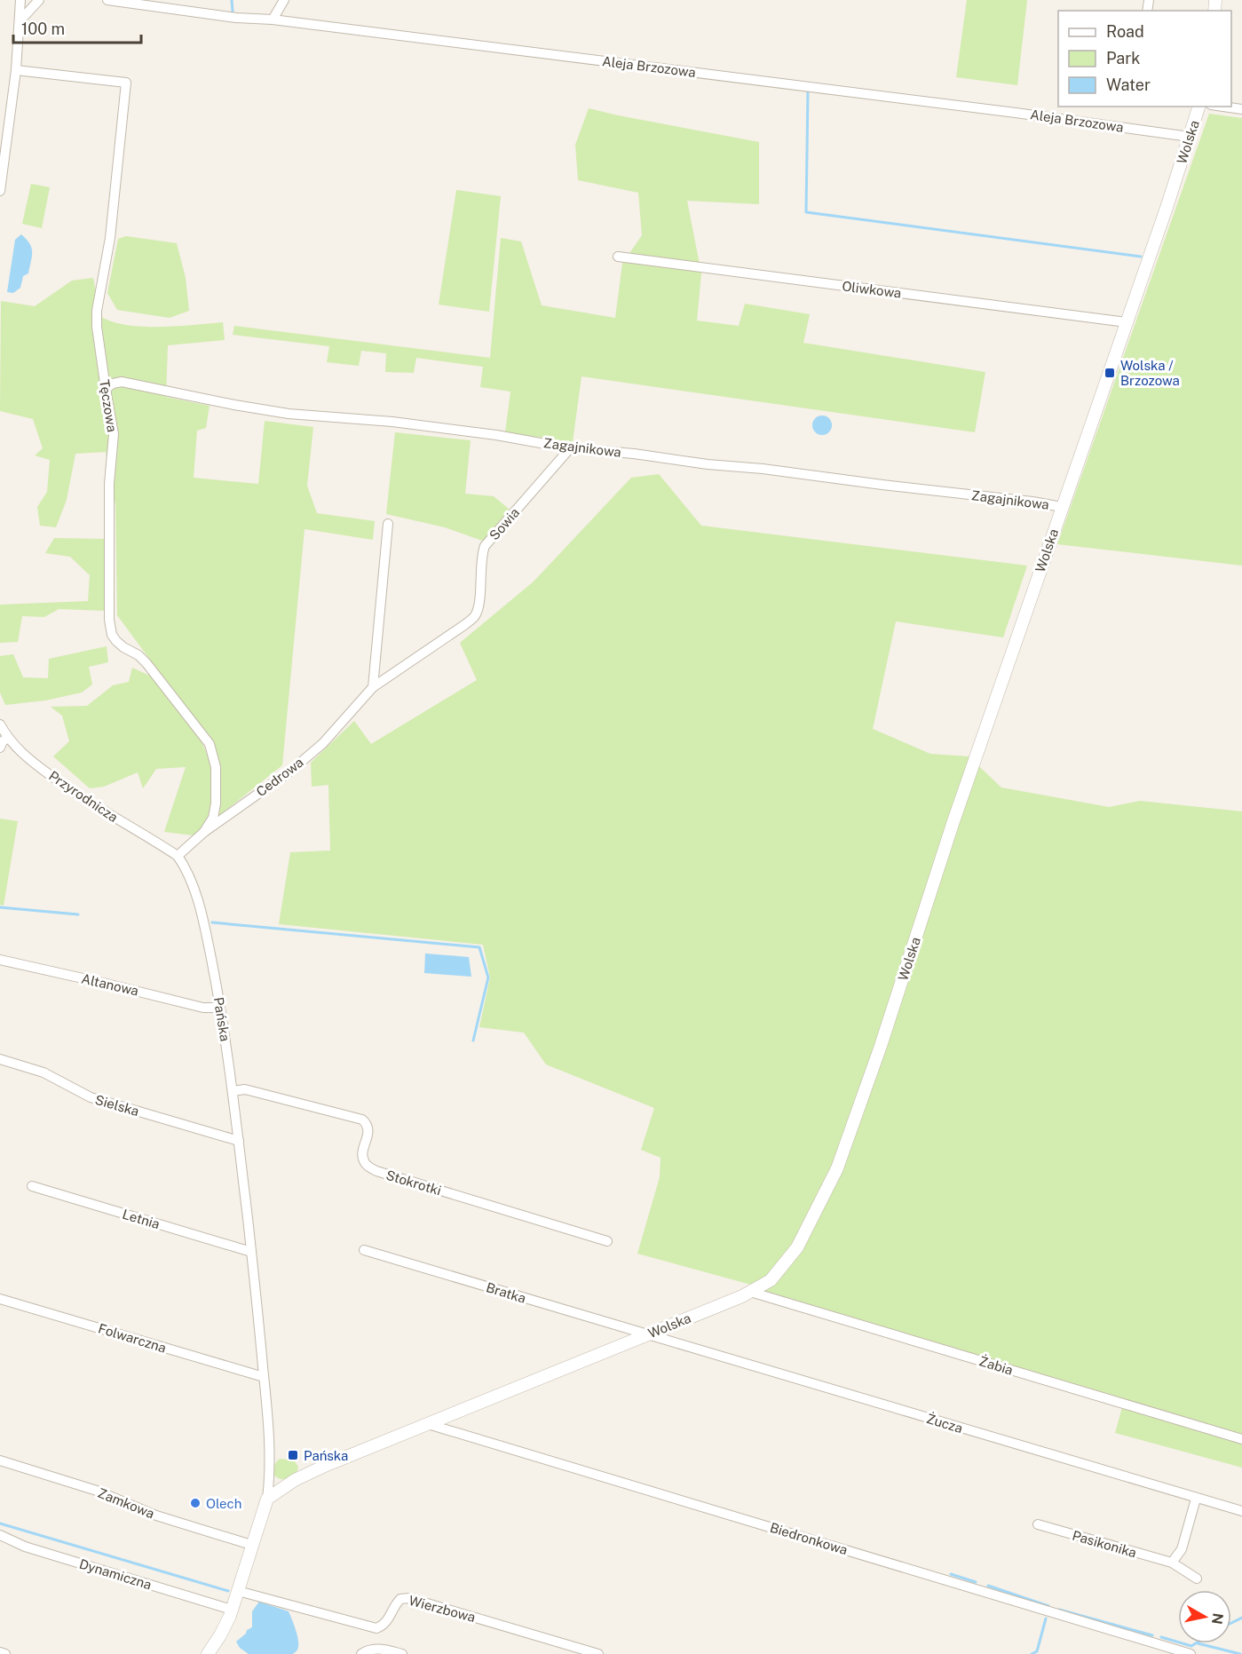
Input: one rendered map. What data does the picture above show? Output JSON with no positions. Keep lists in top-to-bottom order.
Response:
{
  "streets": {
    "street": [
      "Aleja Brzozowa",
      "Wolska",
      "Oliwkowa",
      "Tęczowa",
      "Zagajnikowa",
      "Sowia",
      "Cedrowa",
      "Przyrodnicza",
      "Altanowa",
      "Pańska",
      "Sielska",
      "Stokrotki",
      "Letnia",
      "Bratka",
      "Folwarczna",
      "Żabia",
      "Żucza",
      "Zamkowa",
      "Biedronkowa",
      "Pasikonika",
      "Dynamiczna",
      "Wierzbowa"
    ]
  },
  "crossings": [
    ["Aleja Brzozowa", "Wolska"],
    ["Wolska", "Oliwkowa"],
    ["Wolska", "Zagajnikowa"],
    ["Wolska", "Pańska"],
    ["Wolska", "Bratka"],
    ["Wolska", "Żabia"],
    ["Wolska", "Żucza"],
    ["Wolska", "Biedronkowa"],
    ["Tęczowa", "Zagajnikowa"],
    ["Tęczowa", "Cedrowa"],
    ["Zagajnikowa", "Sowia"],
    ["Sowia", "Cedrowa"],
    ["Cedrowa", "Przyrodnicza"],
    ["Cedrowa", "Pańska"],
    ["Przyrodnicza", "Pańska"],
    ["Altanowa", "Pańska"],
    ["Pańska", "Sielska"],
    ["Pańska", "Stokrotki"],
    ["Pańska", "Letnia"],
    ["Pańska", "Folwarczna"],
    ["Pańska", "Zamkowa"],
    ["Pańska", "Dynamiczna"],
    ["Pańska", "Wierzbowa"],
    ["Bratka", "Żucza"]
  ],
  "places": {
    "transit": ["Wolska / Brzozowa", "Pańska"],
    "other": ["Olech"]
  },
  "legend": ["Road", "Park", "Water"],
  "scale_bar": "100 m",
  "north": "right"
}
